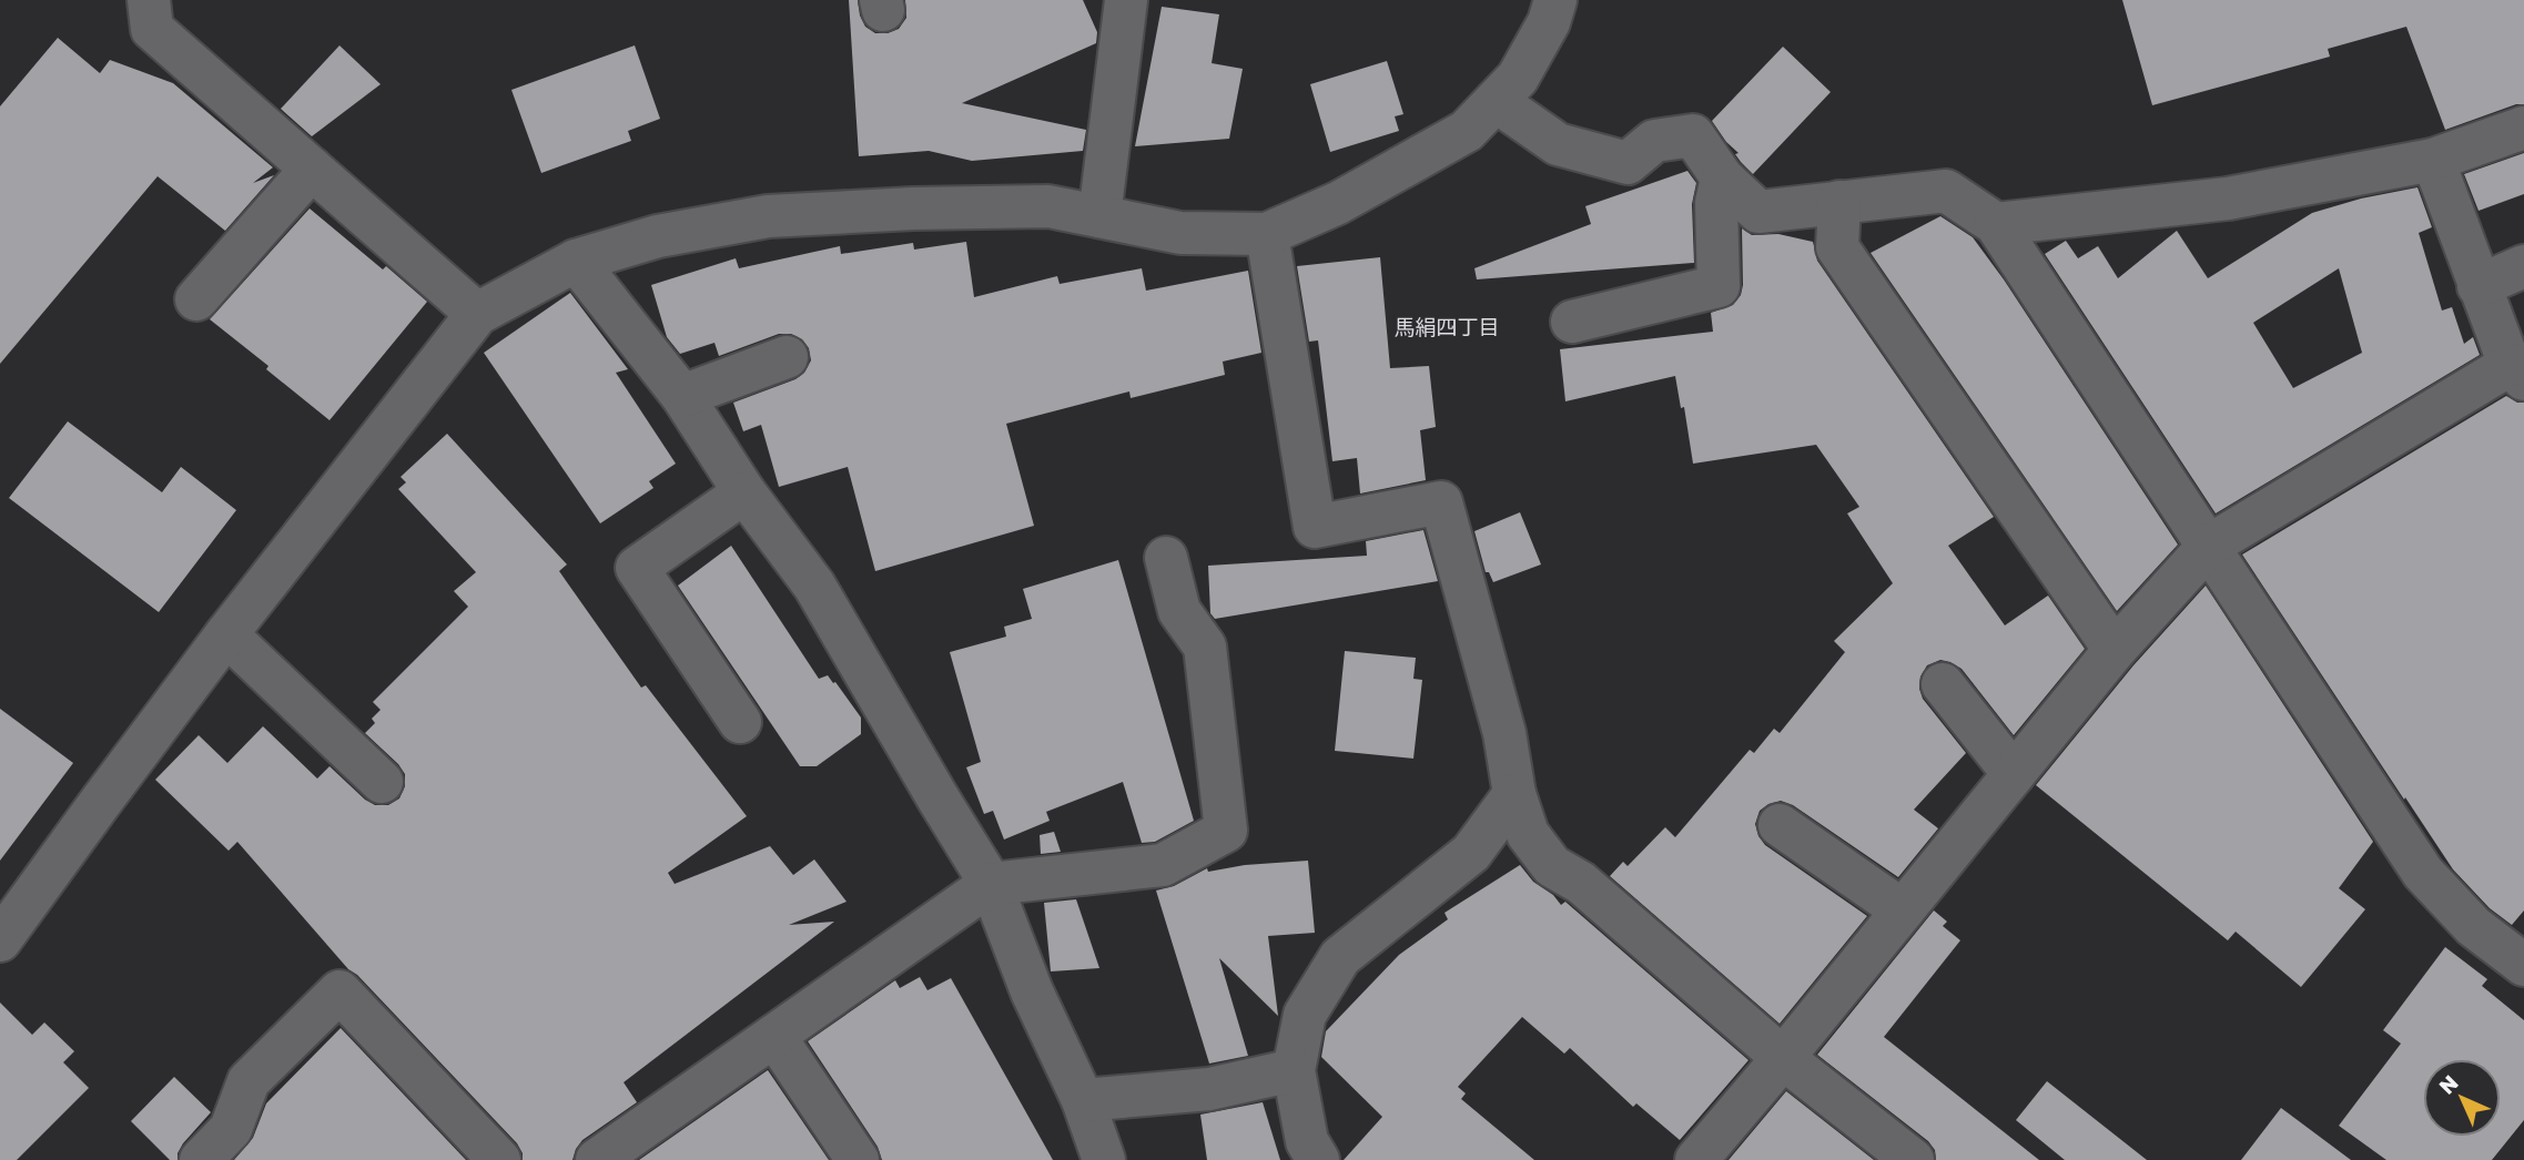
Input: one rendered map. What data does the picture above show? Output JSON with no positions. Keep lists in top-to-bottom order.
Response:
{
  "districts": ["馬絹四丁目"],
  "north": "top left"
}
